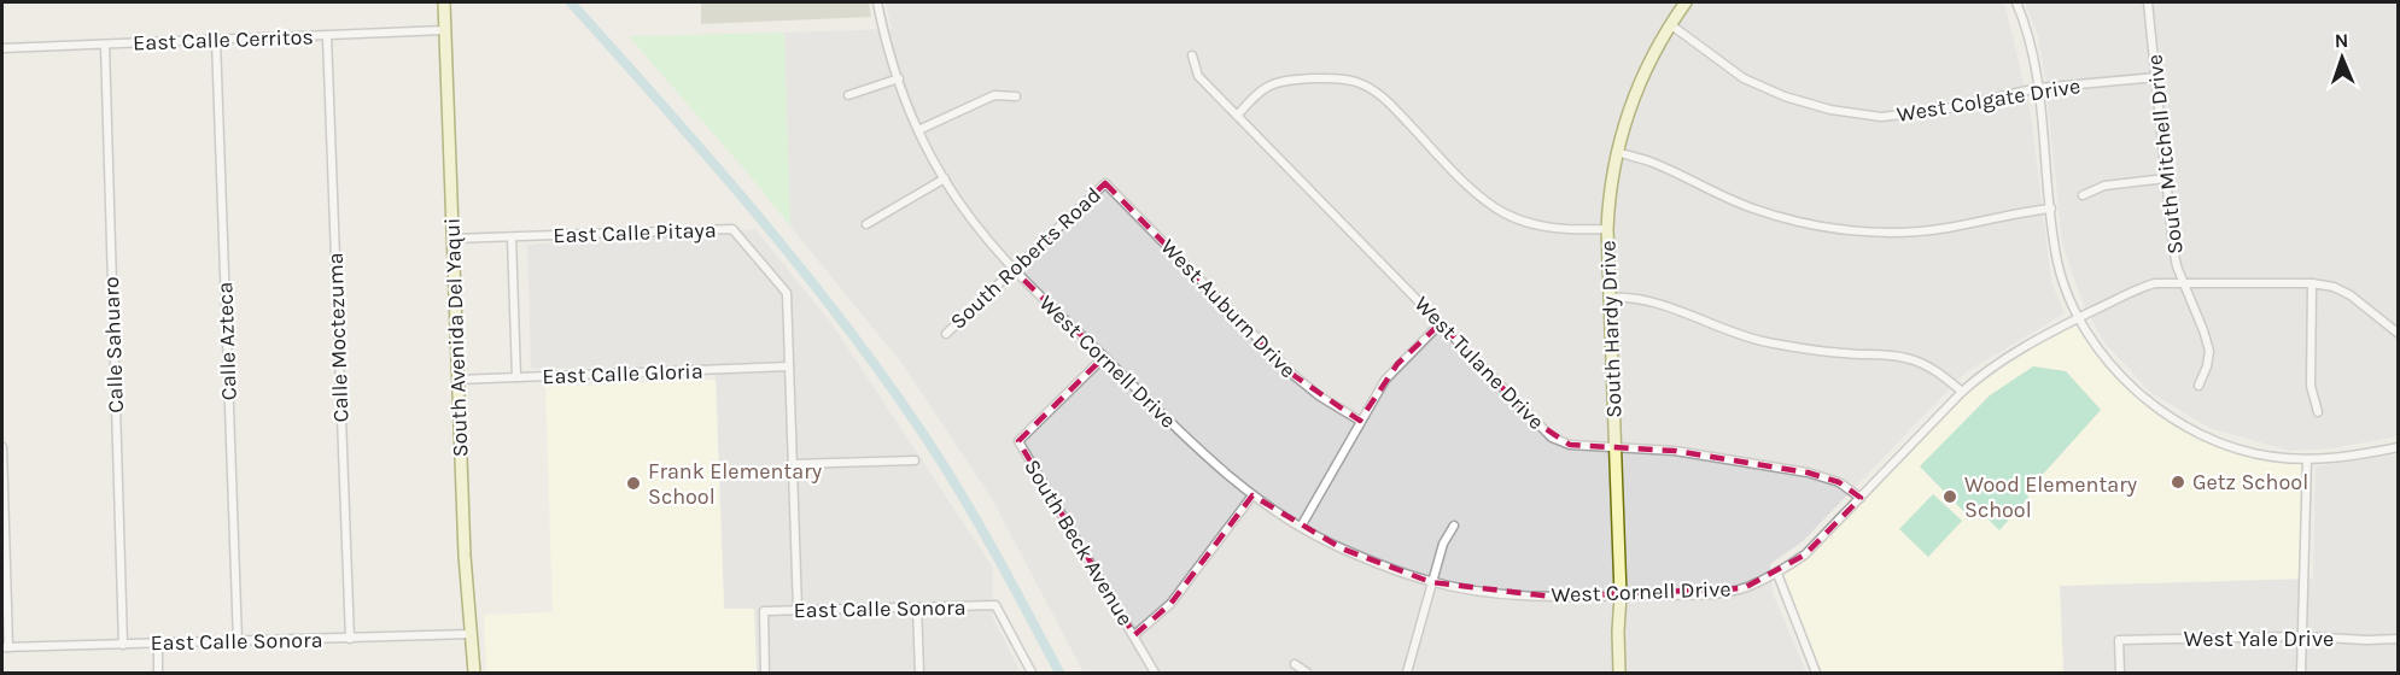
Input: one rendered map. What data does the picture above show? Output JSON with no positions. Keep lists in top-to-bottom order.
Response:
{
  "streets": {
    "street": [
      "East Calle Cerritos",
      "West Colgate Drive",
      "South Mitchell Drive",
      "East Calle Pitaya",
      "South Roberts Road",
      "West Auburn Drive",
      "South Hardy Drive",
      "Calle Moctezuma",
      "South Avenida Del Yaqui",
      "Calle Azteca",
      "Calle Sahuaro",
      "West Cornell Drive",
      "West Tulane Drive",
      "East Calle Gloria",
      "South Beck Avenue",
      "East Calle Sonora",
      "West Yale Drive"
    ]
  },
  "crossings": [
    ["East Calle Cerritos", "Calle Moctezuma"],
    ["East Calle Cerritos", "South Avenida Del Yaqui"],
    ["East Calle Cerritos", "Calle Azteca"],
    ["East Calle Cerritos", "Calle Sahuaro"],
    ["West Colgate Drive", "South Mitchell Drive"],
    ["West Colgate Drive", "South Hardy Drive"],
    ["South Mitchell Drive", "West Cornell Drive"],
    ["East Calle Pitaya", "South Avenida Del Yaqui"],
    ["East Calle Pitaya", "East Calle Gloria"],
    ["South Roberts Road", "West Auburn Drive"],
    ["South Roberts Road", "West Cornell Drive"],
    ["South Hardy Drive", "West Cornell Drive"],
    ["South Hardy Drive", "West Tulane Drive"],
    ["Calle Moctezuma", "East Calle Sonora"],
    ["South Avenida Del Yaqui", "East Calle Gloria"],
    ["South Avenida Del Yaqui", "East Calle Sonora"],
    ["Calle Azteca", "East Calle Sonora"],
    ["Calle Sahuaro", "East Calle Sonora"],
    ["West Cornell Drive", "West Tulane Drive"],
    ["West Cornell Drive", "South Beck Avenue"]
  ],
  "places": ["Getz School", "Frank Elementary School", "Wood Elementary School"],
  "north": "top"
}
